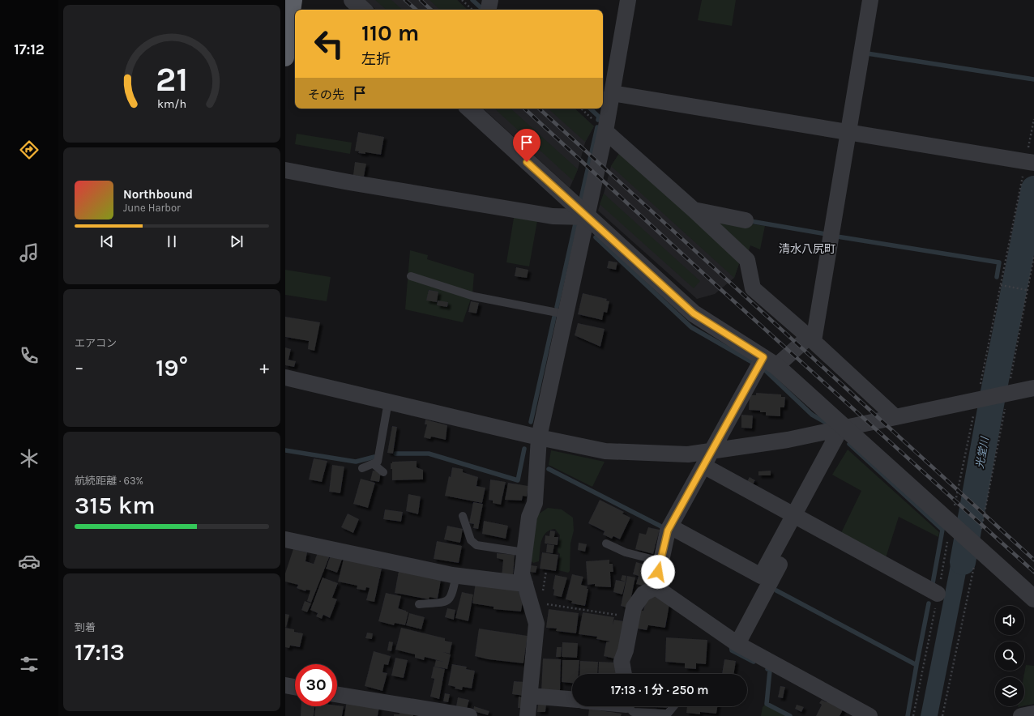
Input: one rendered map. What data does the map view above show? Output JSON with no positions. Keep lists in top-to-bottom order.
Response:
{
  "districts": ["清水八尻町"],
  "water": ["光堂川"],
  "page": {
    "tabs": "17:12",
    "turn": ["110 m", "左折"],
    "then": "その先",
    "song": ["Northbound", "June Harbor"],
    "tile": [
      "エアコン",
      ["航続距離 · 63%", "315 km"],
      ["到着", "17:13"]
    ],
    "heat": ["−", "19°", "+"],
    "limit": "30",
    "trip": "17:13 · 1 分 · 250 m",
    "gauge": ["21", "km/h"]
  }
}
